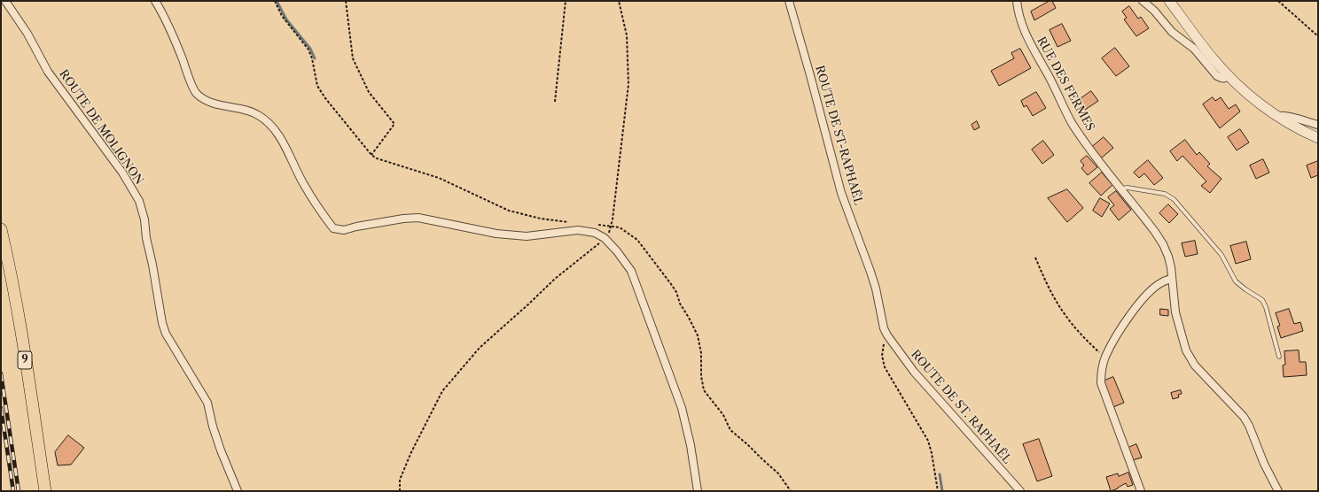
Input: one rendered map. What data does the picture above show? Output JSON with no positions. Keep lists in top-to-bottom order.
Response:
{
  "streets": {
    "main road": ["9"],
    "street": [
      "RUE DES FERMES",
      "ROUTE DE MOLIGNON",
      "ROUTE DE ST-RAPHAËL",
      "ROUTE DE ST. RAPHAËL"
    ]
  },
  "crossings": [
    ["ROUTE DE ST-RAPHAËL", "ROUTE DE ST. RAPHAËL"]
  ]
}
